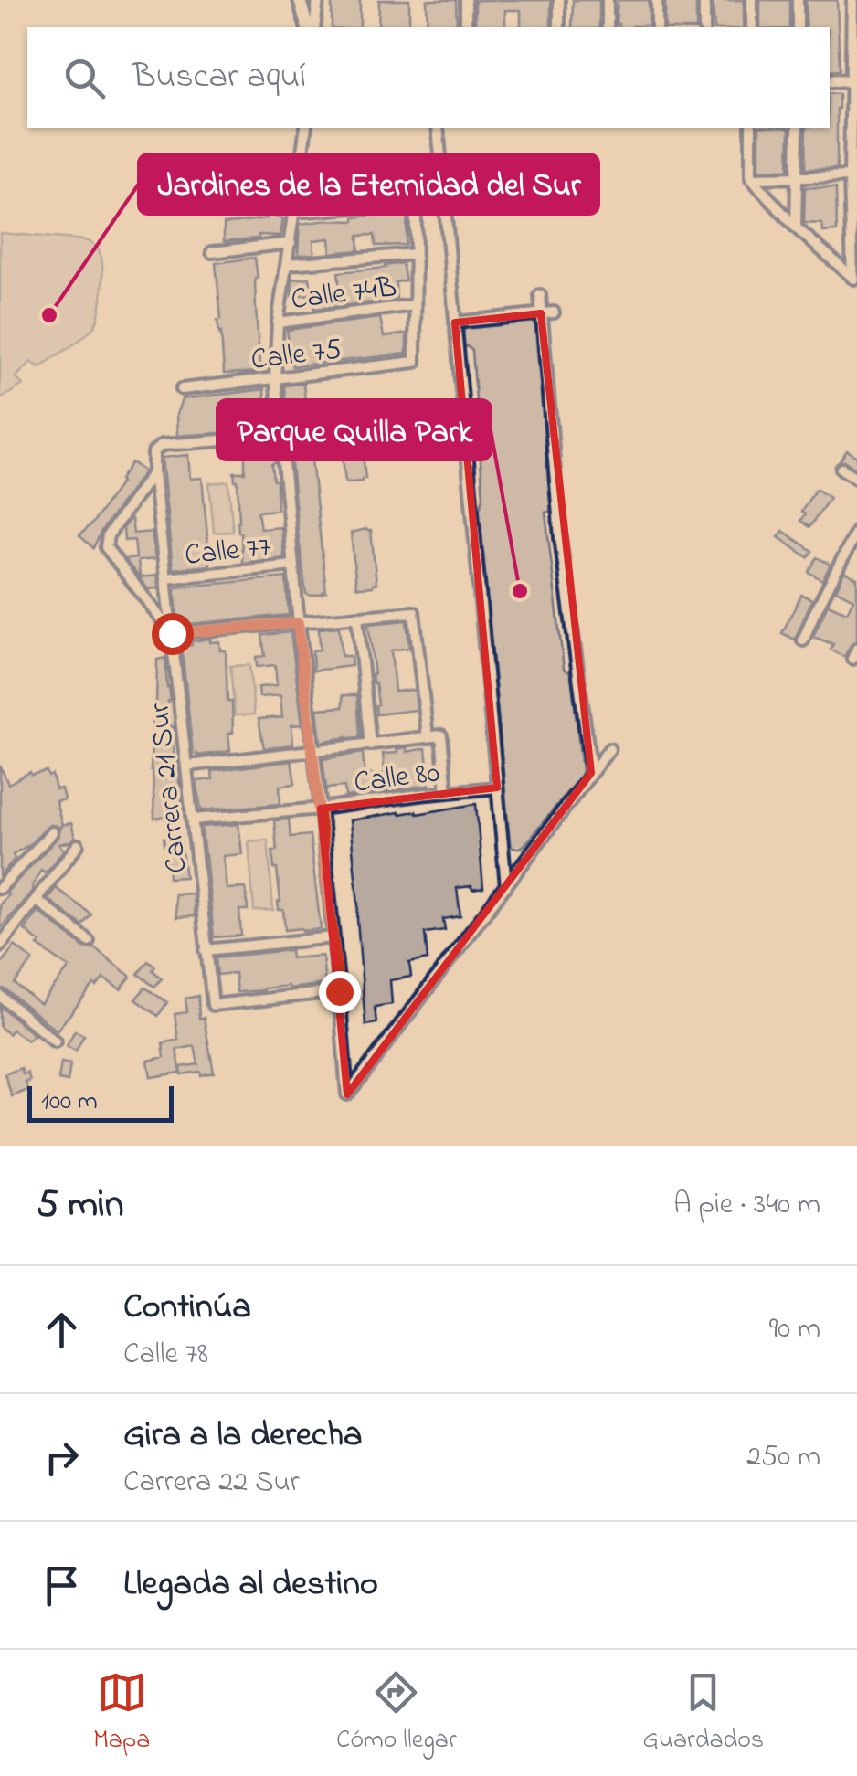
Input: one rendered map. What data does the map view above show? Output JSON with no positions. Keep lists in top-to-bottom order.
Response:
{
  "streets": {
    "street": [
      "Calle 74B",
      "Calle 75",
      "Calle 77",
      "Calle 80",
      "Carrera 21 Sur"
    ]
  },
  "crossings": [
    ["Calle 74B", "Calle 75"],
    ["Calle 77", "Carrera 21 Sur"],
    ["Calle 80", "Carrera 21 Sur"]
  ],
  "places": ["Jardines de la Eternidad del Sur", "Parque Quilla Park"],
  "scale_bar": "100 m",
  "page": {
    "search": "Buscar aquí",
    "scale": "100 m",
    "heading": ["5 min", "A pie · 340 m"],
    "list": [
      ["Continúa", "Calle 78", "90 m"],
      ["Gira a la derecha", "Carrera 22 Sur", "250 m"],
      "Llegada al destino"
    ],
    "nav": ["Mapa", "Cómo llegar", "Guardados"]
  }
}
